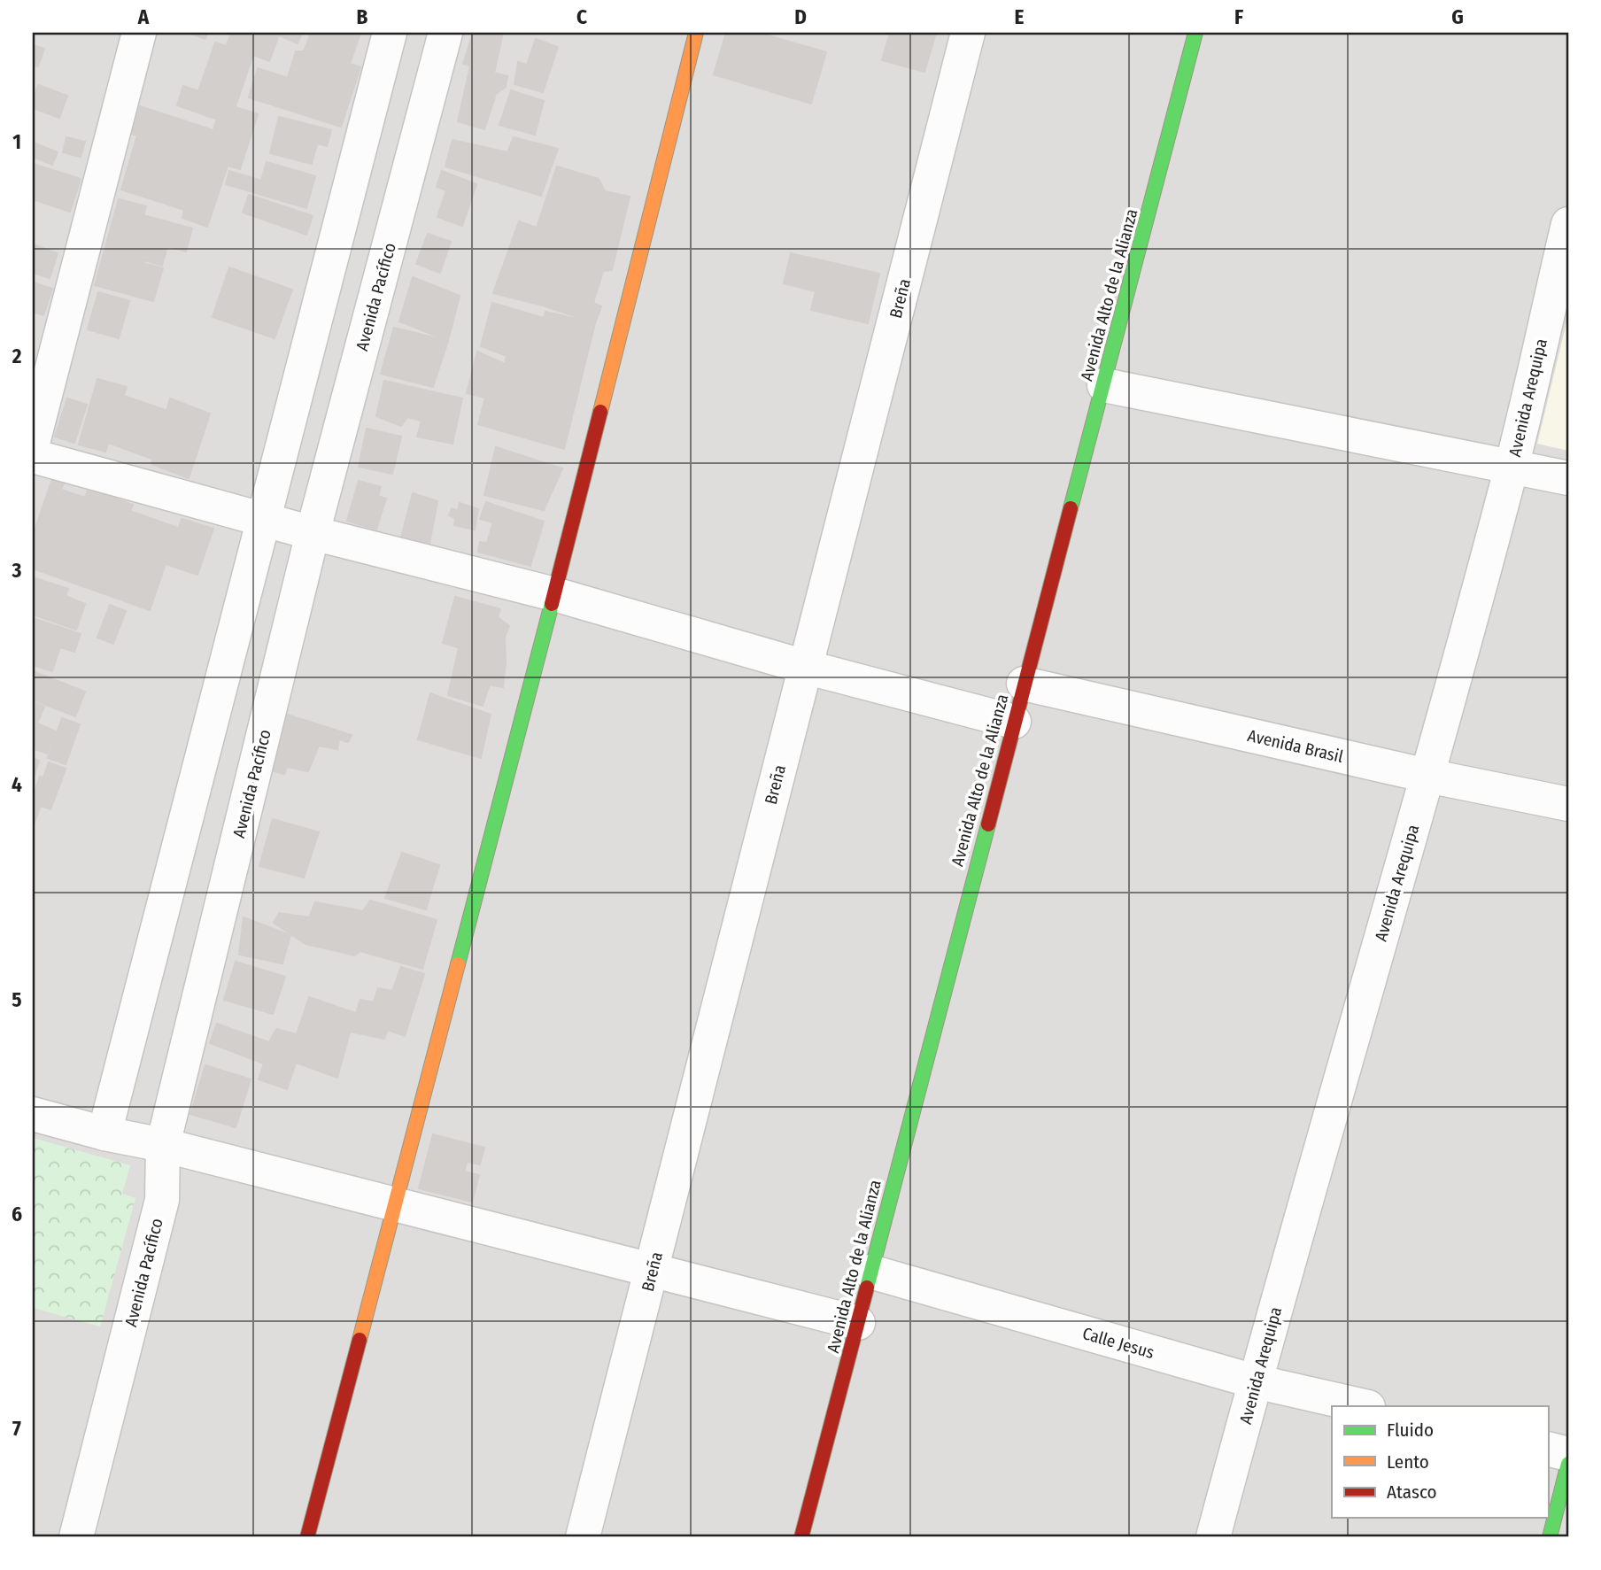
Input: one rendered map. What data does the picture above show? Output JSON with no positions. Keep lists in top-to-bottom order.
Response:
{
  "streets": {
    "street": [
      "Avenida Alto de la Alianza",
      "Avenida Pacífico",
      "Breña",
      "Avenida Arequipa",
      "Avenida Brasil",
      "Calle Jesus"
    ]
  },
  "crossings": [
    ["Avenida Alto de la Alianza", "Avenida Brasil"],
    ["Avenida Alto de la Alianza", "Calle Jesus"],
    ["Avenida Arequipa", "Avenida Brasil"],
    ["Avenida Arequipa", "Calle Jesus"]
  ],
  "legend": ["Fluido", "Lento", "Atasco"],
  "grid": {
    "columns": [
      "A",
      "B",
      "C",
      "D",
      "E",
      "F",
      "G"
    ],
    "rows": [
      "1",
      "2",
      "3",
      "4",
      "5",
      "6",
      "7"
    ]
  }
}
